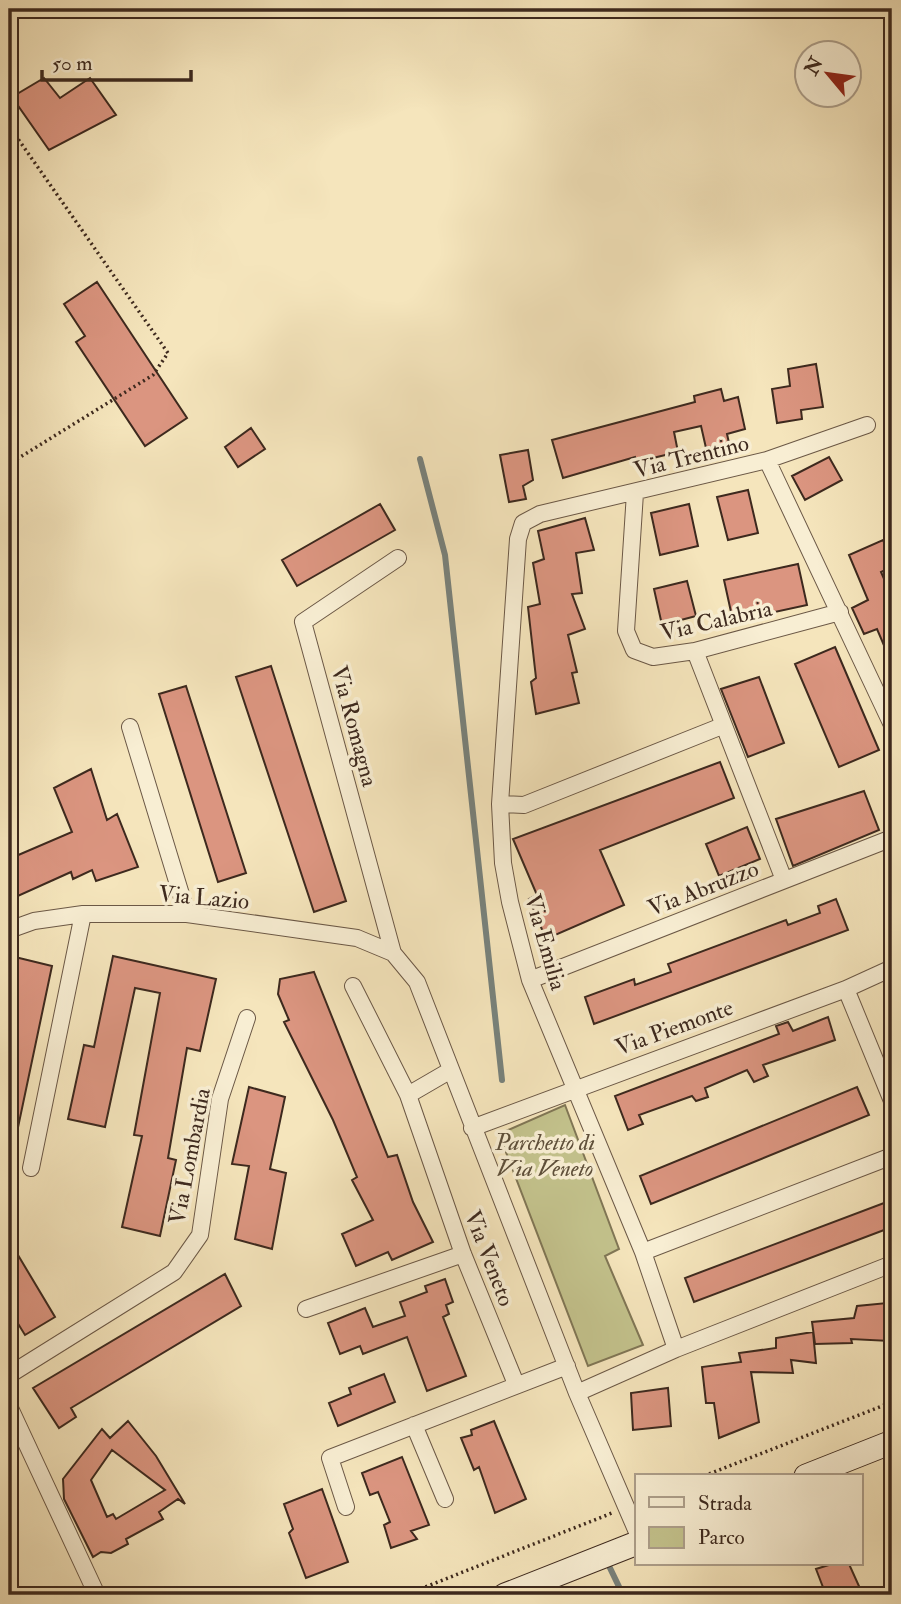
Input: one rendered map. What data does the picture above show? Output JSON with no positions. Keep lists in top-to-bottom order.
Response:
{
  "streets": {
    "street": [
      "Via Trentino",
      "Via Calabria",
      "Via Romagna",
      "Via Abruzzo",
      "Via Lazio",
      "Via Emilia",
      "Via Piemonte",
      "Via Lombardia",
      "Via Veneto"
    ]
  },
  "crossings": [
    ["Via Trentino", "Via Calabria"],
    ["Via Trentino", "Via Emilia"],
    ["Via Romagna", "Via Lazio"],
    ["Via Romagna", "Via Veneto"],
    ["Via Abruzzo", "Via Emilia"],
    ["Via Lazio", "Via Veneto"],
    ["Via Emilia", "Via Piemonte"],
    ["Via Piemonte", "Via Veneto"]
  ],
  "parks": ["Parchetto di Via Veneto"],
  "legend": ["Strada", "Parco"],
  "scale_bar": "50 m",
  "north": "top left"
}
